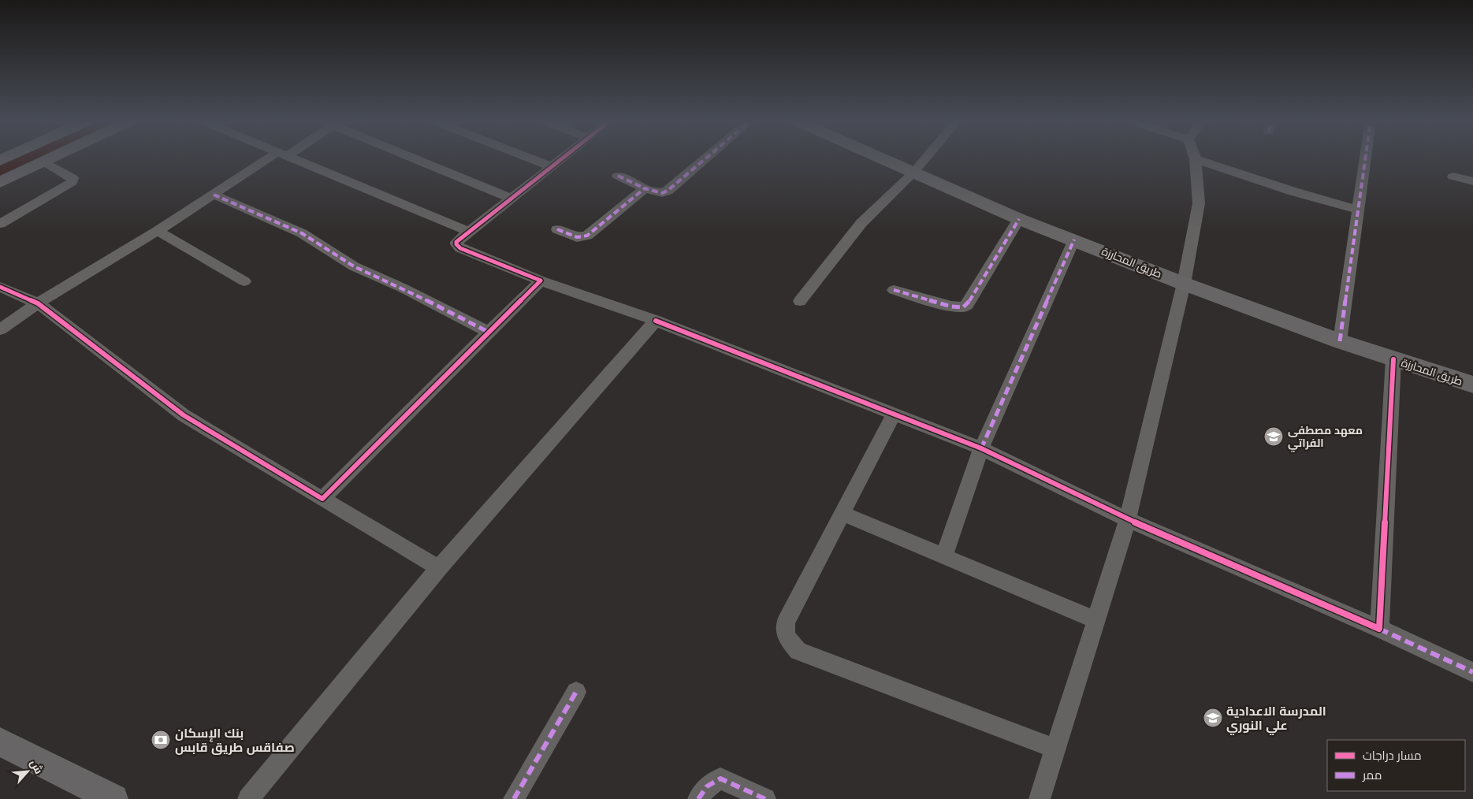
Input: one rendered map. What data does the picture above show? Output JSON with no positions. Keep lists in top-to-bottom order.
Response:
{
  "streets": {
    "main road": ["طريق المحارزة"]
  },
  "places": {
    "school or university": ["معهد مصطفى الفراتي", "المدرسة الاعدادية علي النوري"],
    "bank": ["بنك الإسكان صفاقس طريق قابس"]
  },
  "legend": ["مسار دراجات", "ممر"],
  "north": "top right"
}
